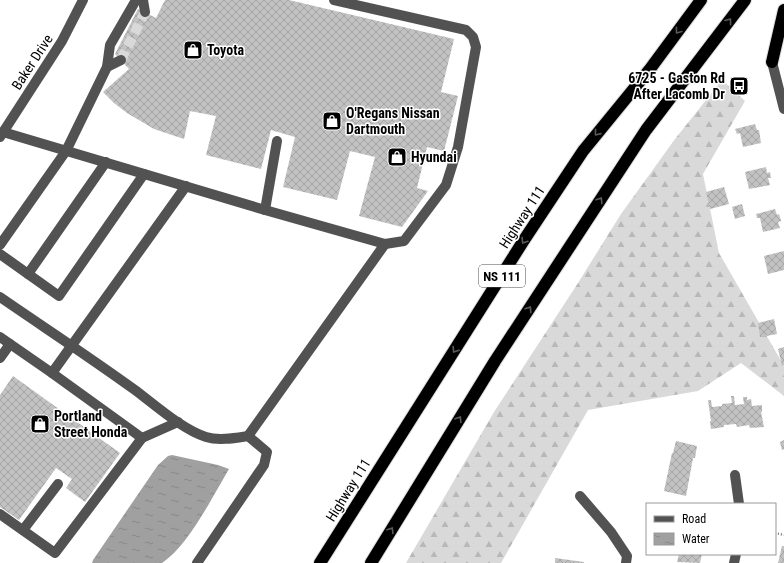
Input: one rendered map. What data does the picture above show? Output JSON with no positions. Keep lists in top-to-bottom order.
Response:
{
  "streets": {
    "highway": ["Highway 111", "NS 111"],
    "street": ["Baker Drive"]
  },
  "places": {
    "shop": [
      "Toyota",
      "O'Regans Nissan Dartmouth",
      "Hyundai",
      "Portland Street Honda"
    ],
    "bus stop": ["6725 - Gaston Rd After Lacomb Dr"]
  },
  "legend": ["Road", "Water"]
}
